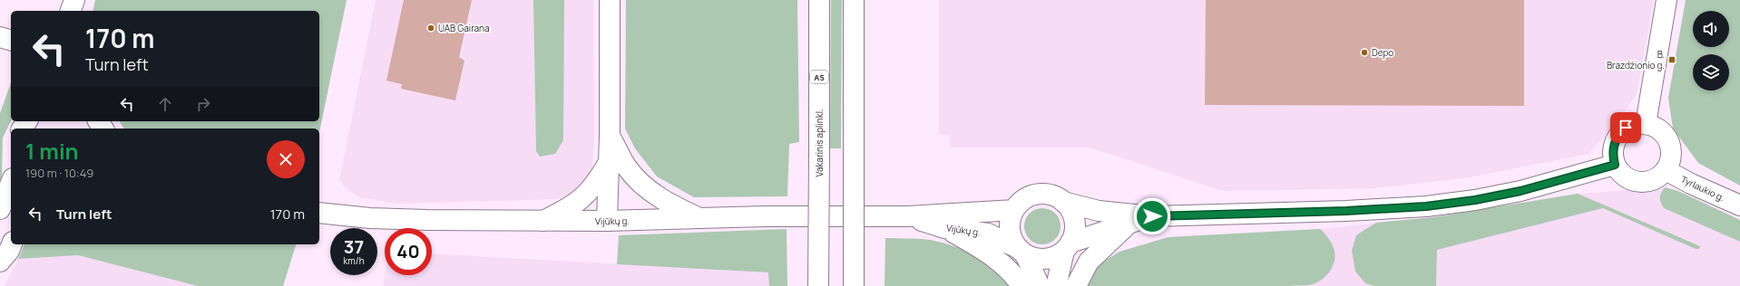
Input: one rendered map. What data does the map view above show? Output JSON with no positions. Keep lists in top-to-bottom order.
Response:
{
  "streets": {
    "main road": [
      "A5",
      "Vakarinis aplinkl.",
      "Tyrlaukio g.",
      "Vijūkų g."
    ]
  },
  "places": {
    "other": ["UAB Gairana", "Depo"],
    "transit": ["B. Brazdžionio g."]
  },
  "page": {
    "turn": ["170 m", "Turn left"],
    "heading": ["1 min", "190 m · 10:49"],
    "list": [
      {
        "name": "Turn left",
        "value": "170 m"
      }
    ],
    "speed": "37 km/h",
    "limit": "40"
  }
}
